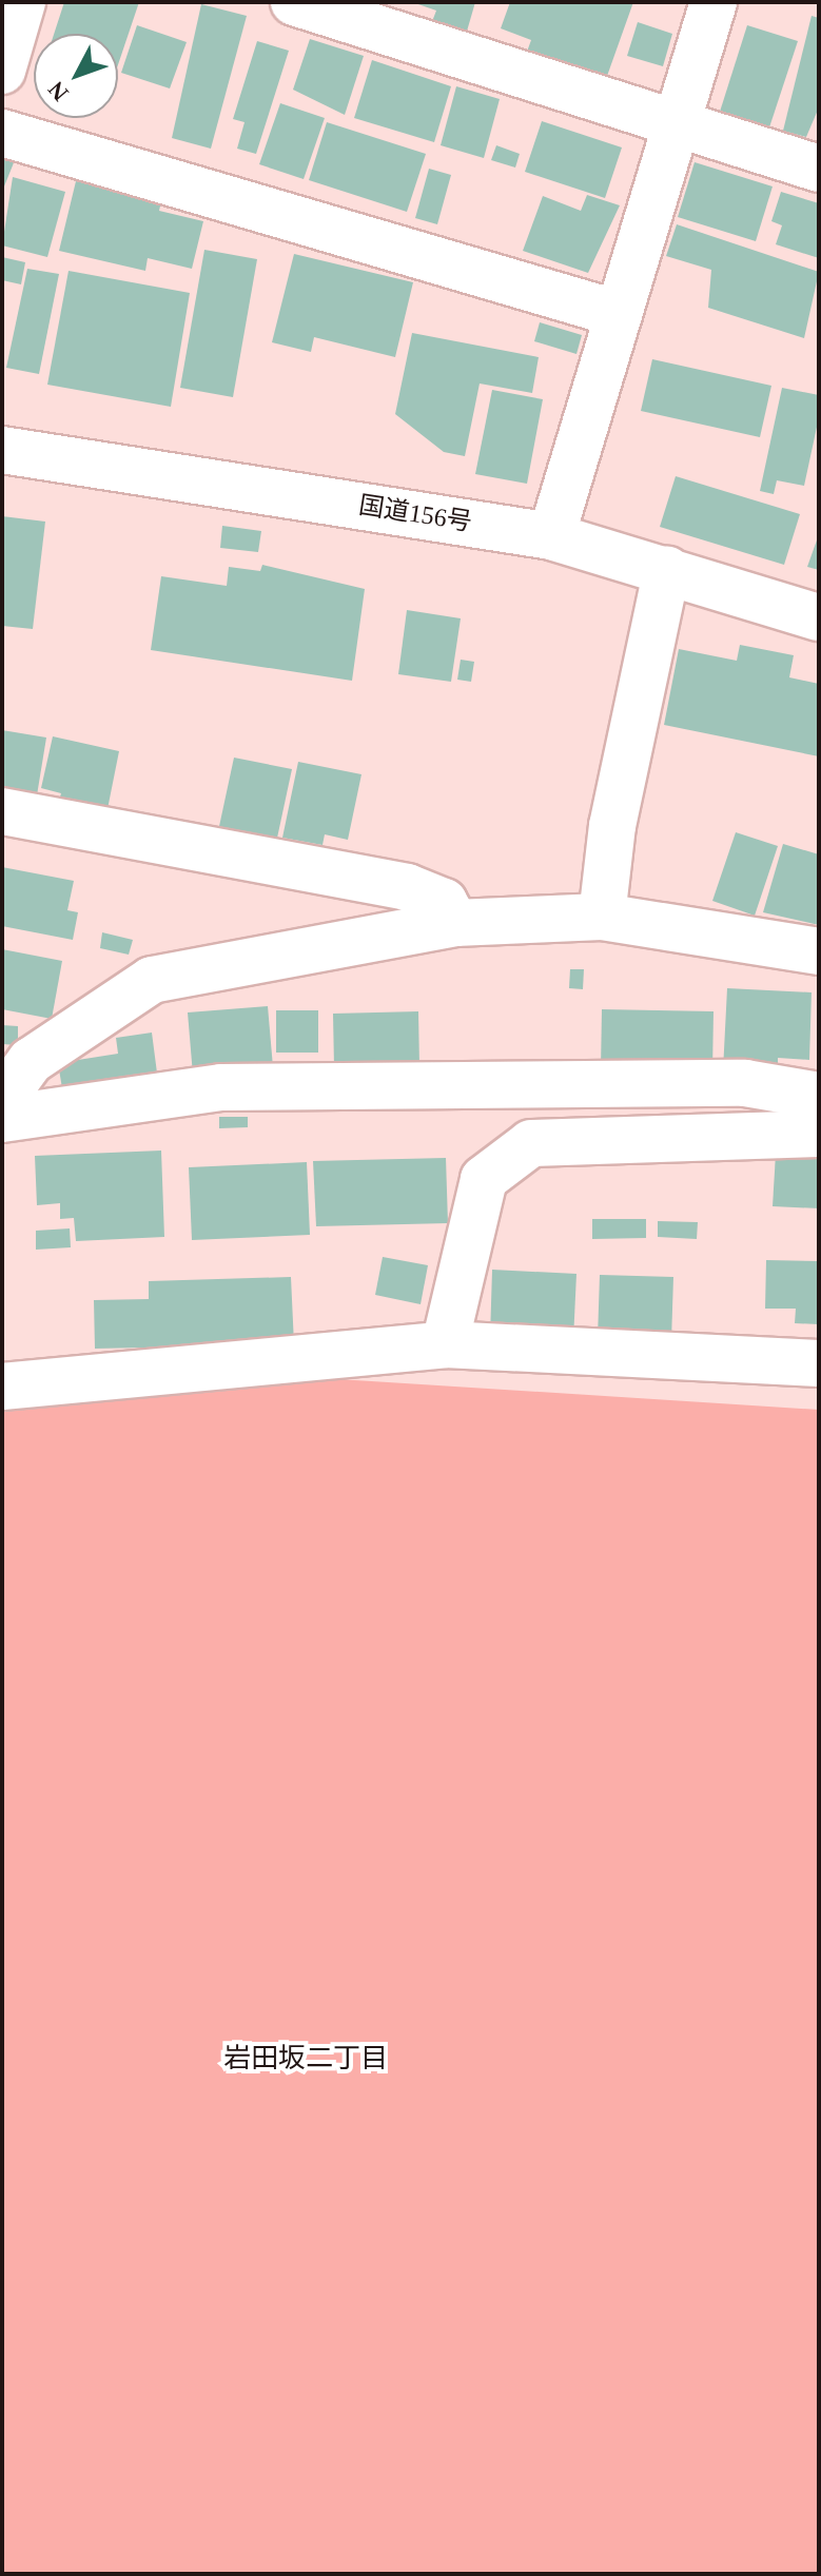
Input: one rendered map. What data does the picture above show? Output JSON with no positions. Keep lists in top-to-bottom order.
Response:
{
  "streets": {
    "main road": ["国道156号"]
  },
  "districts": ["岩田坂二丁目"],
  "north": "bottom left"
}
